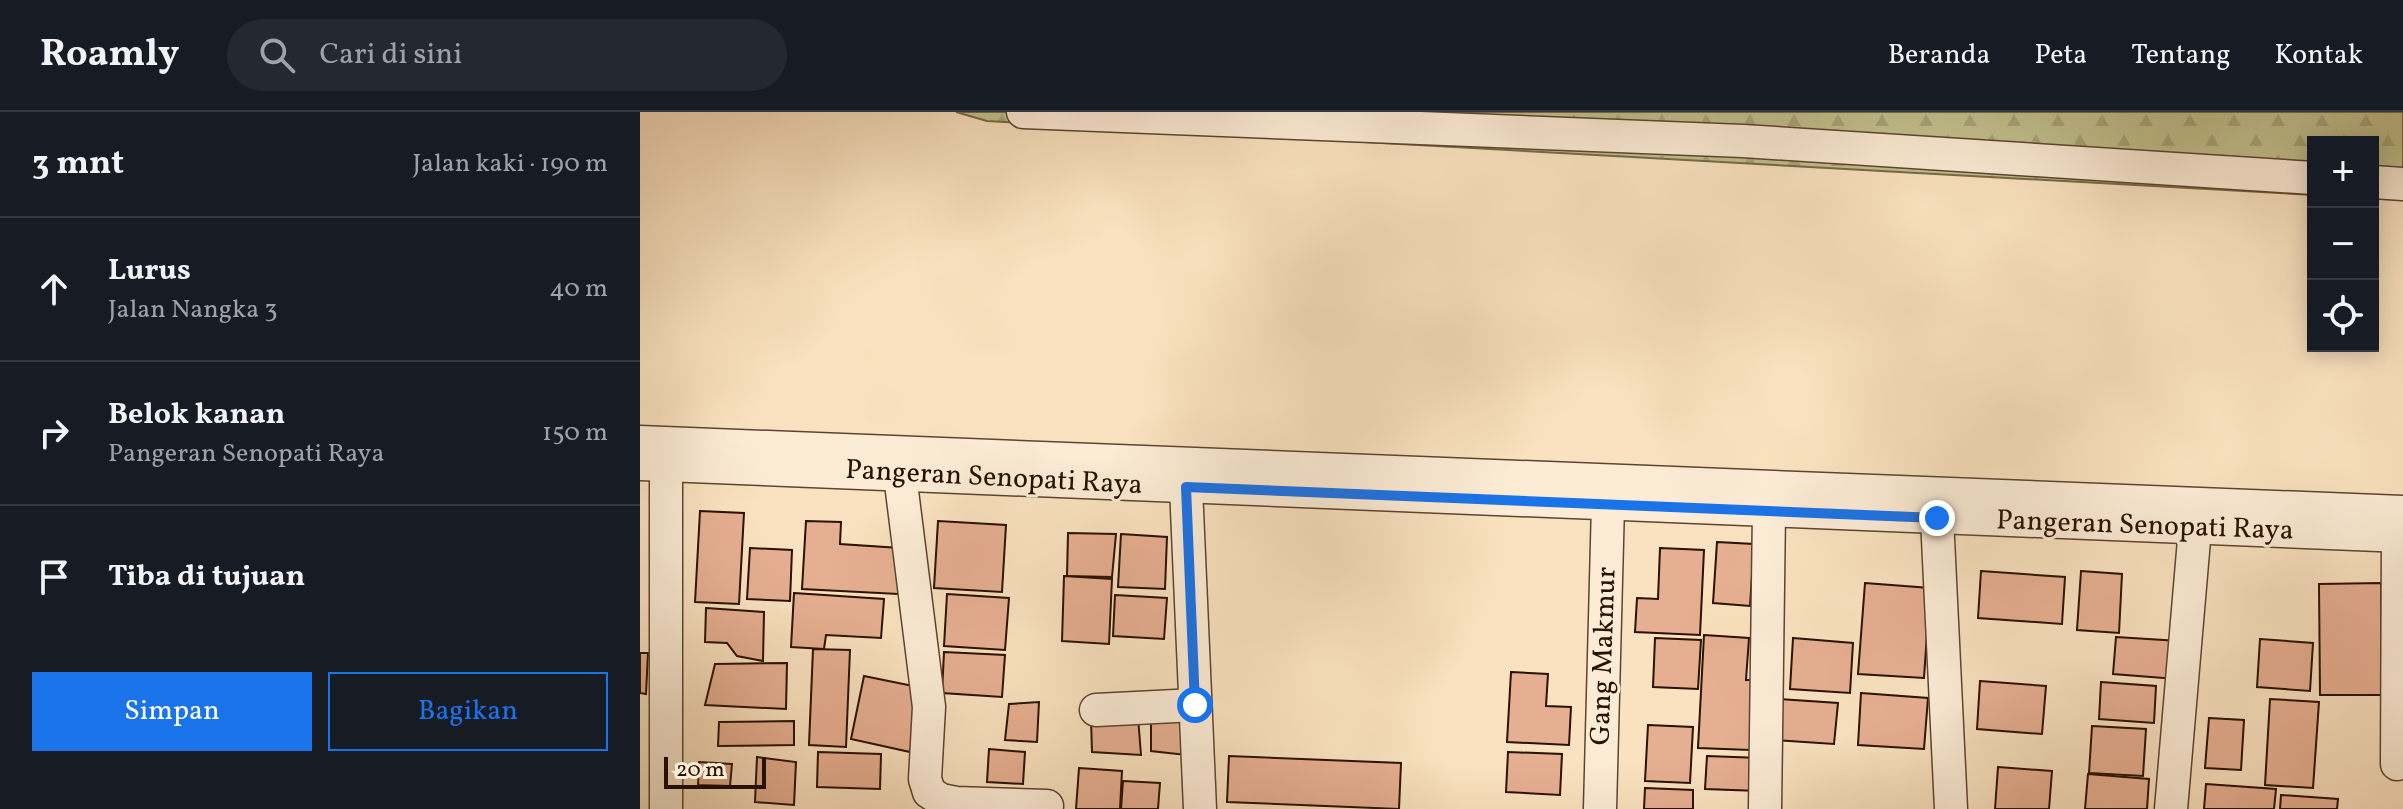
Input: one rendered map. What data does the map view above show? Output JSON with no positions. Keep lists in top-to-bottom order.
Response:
{
  "streets": {
    "street": ["Pangeran Senopati Raya", "Gang Makmur"]
  },
  "crossings": [
    ["Pangeran Senopati Raya", "Gang Makmur"]
  ],
  "scale_bar": "20 m",
  "page": {
    "header": "Roamly",
    "search": "Cari di sini",
    "nav": [
      "Beranda",
      "Peta",
      "Tentang",
      "Kontak"
    ],
    "heading": ["3 mnt", "Jalan kaki · 190 m"],
    "map_buttons": ["+", "−"],
    "list": [
      ["Lurus", "Jalan Nangka 3", "40 m"],
      ["Belok kanan", "Pangeran Senopati Raya", "150 m"],
      "Tiba di tujuan"
    ],
    "buttons": ["Simpan", "Bagikan"],
    "scale": "20 m"
  }
}
